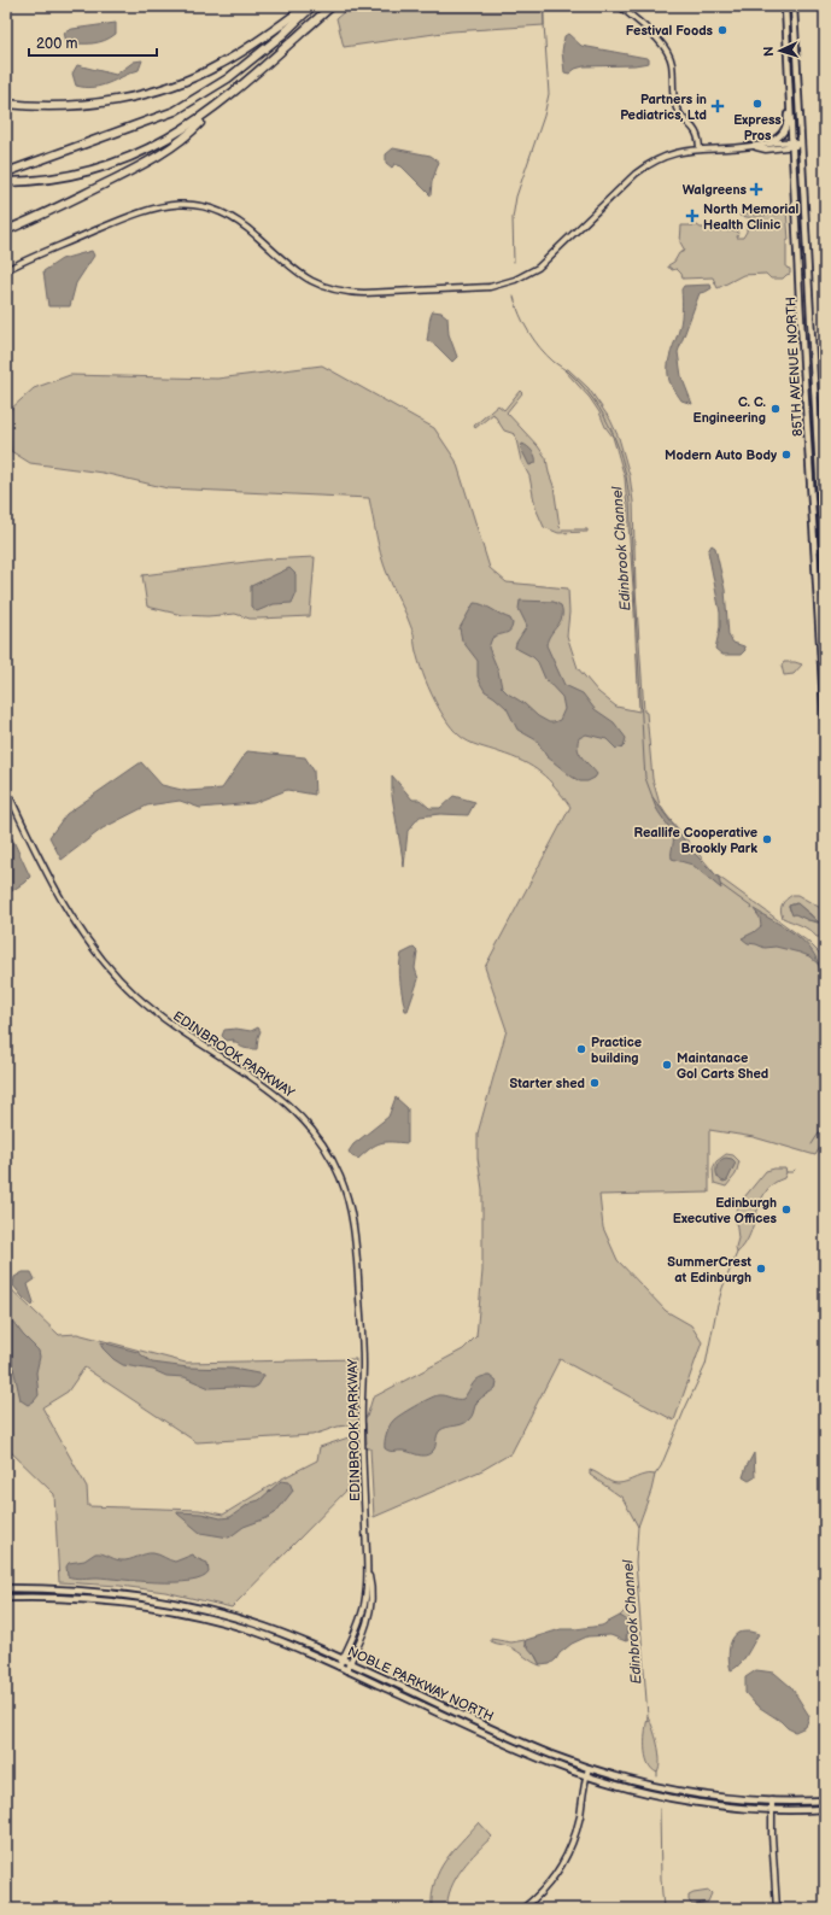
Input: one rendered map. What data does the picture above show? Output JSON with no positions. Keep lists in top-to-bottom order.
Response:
{
  "streets": {
    "main road": ["85TH AVENUE NORTH", "NOBLE PARKWAY NORTH"],
    "street": ["EDINBROOK PARKWAY"]
  },
  "crossings": [
    ["EDINBROOK PARKWAY", "NOBLE PARKWAY NORTH"]
  ],
  "water": ["Edinbrook Channel"],
  "places": {
    "other": [
      "Festival Foods",
      "Express Pros",
      "C. C. Engineering",
      "Modern Auto Body",
      "Reallife Cooperative Brookly Park",
      "Practice building",
      "Maintanace Gol Carts Shed",
      "Starter shed",
      "Edinburgh Executive Offices",
      "SummerCrest at Edinburgh"
    ],
    "health": ["Partners in Pediatrics, Ltd", "Walgreens", "North Memorial Health Clinic"]
  },
  "scale_bar": "200 m",
  "north": "left"
}
